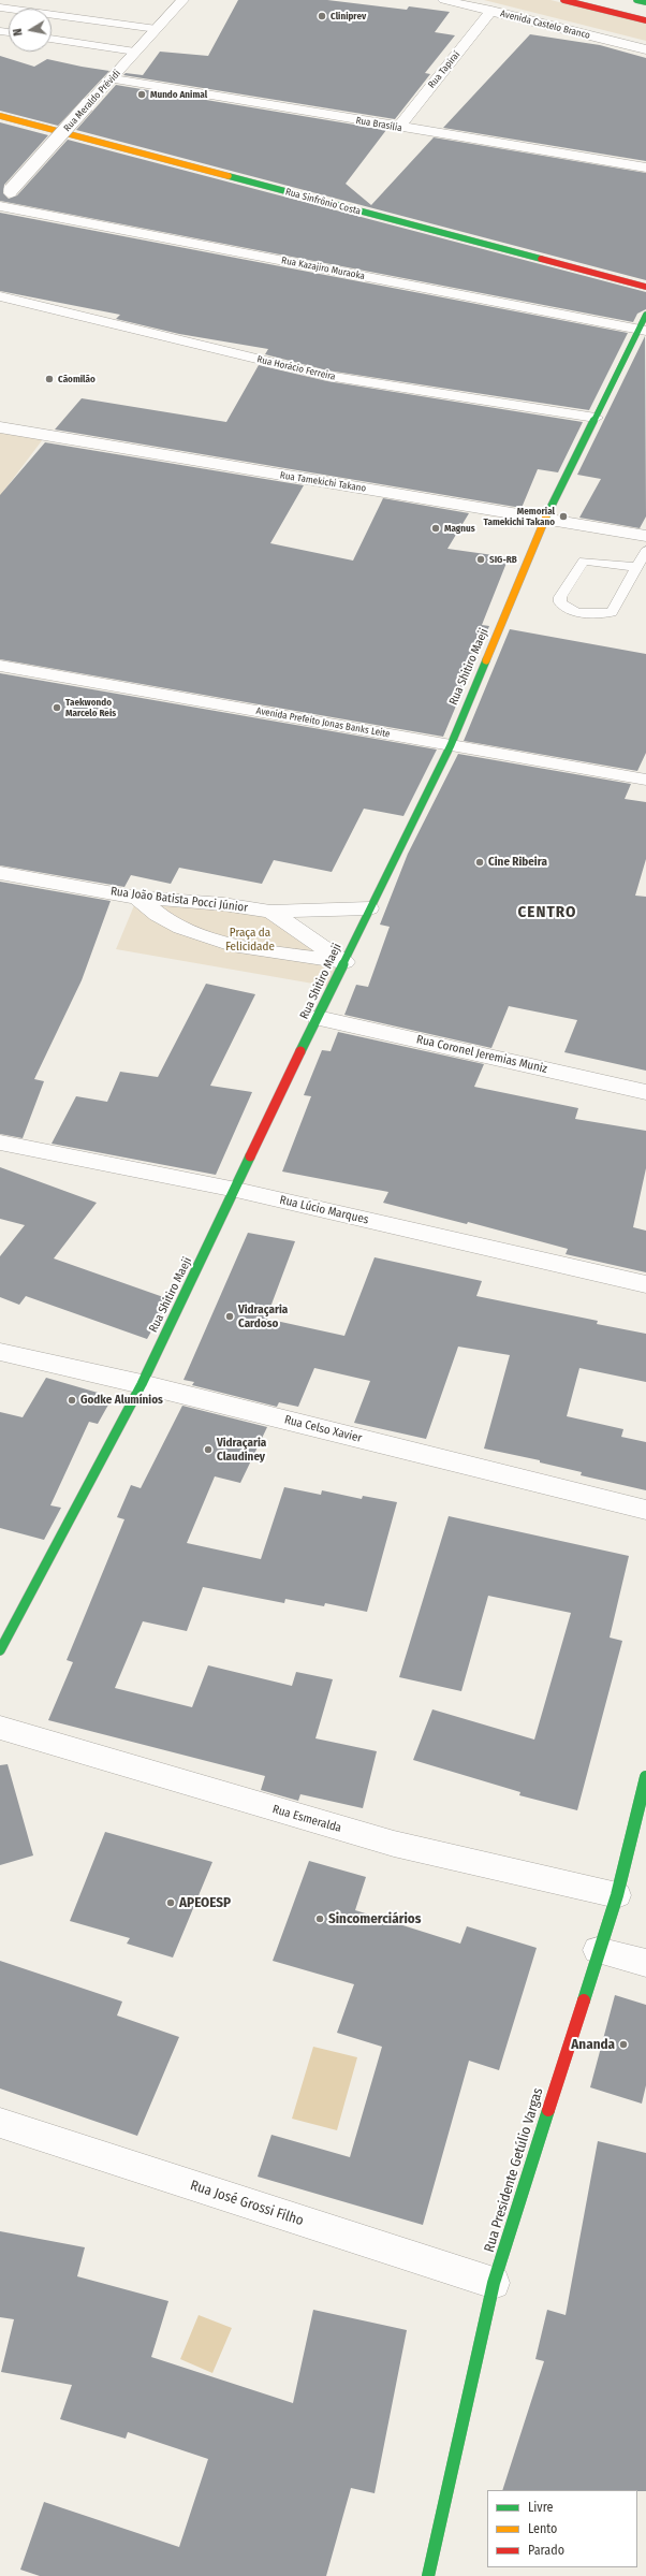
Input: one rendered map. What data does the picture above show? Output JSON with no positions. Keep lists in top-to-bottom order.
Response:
{
  "streets": {
    "main road": ["Rua Sinfrônio Costa", "Rua Shitiro Maeji", "Rua Presidente Getúlio Vargas"],
    "street": [
      "Avenida Castelo Branco",
      "Rua Tapiraí",
      "Rua Meraldo Prévidi",
      "Rua Brasília",
      "Rua Kazajiro Muraoka",
      "Rua Horácio Ferreira",
      "Rua Tamekichi Takano",
      "Avenida Prefeito Jonas Banks Leite",
      "Rua João Batista Pocci Júnior",
      "Rua Coronel Jeremias Muniz",
      "Rua Lúcio Marques",
      "Rua Celso Xavier",
      "Rua Esmeralda",
      "Rua José Grossi Filho"
    ]
  },
  "crossings": [
    ["Avenida Castelo Branco", "Rua Tapiraí"],
    ["Rua Tapiraí", "Rua Brasília"],
    ["Rua Meraldo Prévidi", "Rua Brasília"],
    ["Rua Kazajiro Muraoka", "Rua Shitiro Maeji"],
    ["Rua Horácio Ferreira", "Rua Shitiro Maeji"],
    ["Rua Tamekichi Takano", "Rua Shitiro Maeji"],
    ["Rua Shitiro Maeji", "Avenida Prefeito Jonas Banks Leite"],
    ["Rua Shitiro Maeji", "Rua João Batista Pocci Júnior"],
    ["Rua Shitiro Maeji", "Rua Coronel Jeremias Muniz"],
    ["Rua Shitiro Maeji", "Rua Lúcio Marques"],
    ["Rua Shitiro Maeji", "Rua Celso Xavier"],
    ["Rua Esmeralda", "Rua Presidente Getúlio Vargas"],
    ["Rua Presidente Getúlio Vargas", "Rua José Grossi Filho"]
  ],
  "districts": ["CENTRO"],
  "parks": ["Praça da Felicidade"],
  "places": [
    "Cliniprev",
    "Mundo Animal",
    "Cãomilão",
    "Memorial Tamekichi Takano",
    "Magnus",
    "SIG-RB",
    "Taekwondo Marcelo Reis",
    "Cine Ribeira",
    "Vidraçaria Cardoso",
    "Godke Alumínios",
    "Vidraçaria Claudiney",
    "APEOESP",
    "Sincomerciários",
    "Ananda"
  ],
  "legend": ["Livre", "Lento", "Parado"],
  "north": "left"
}
